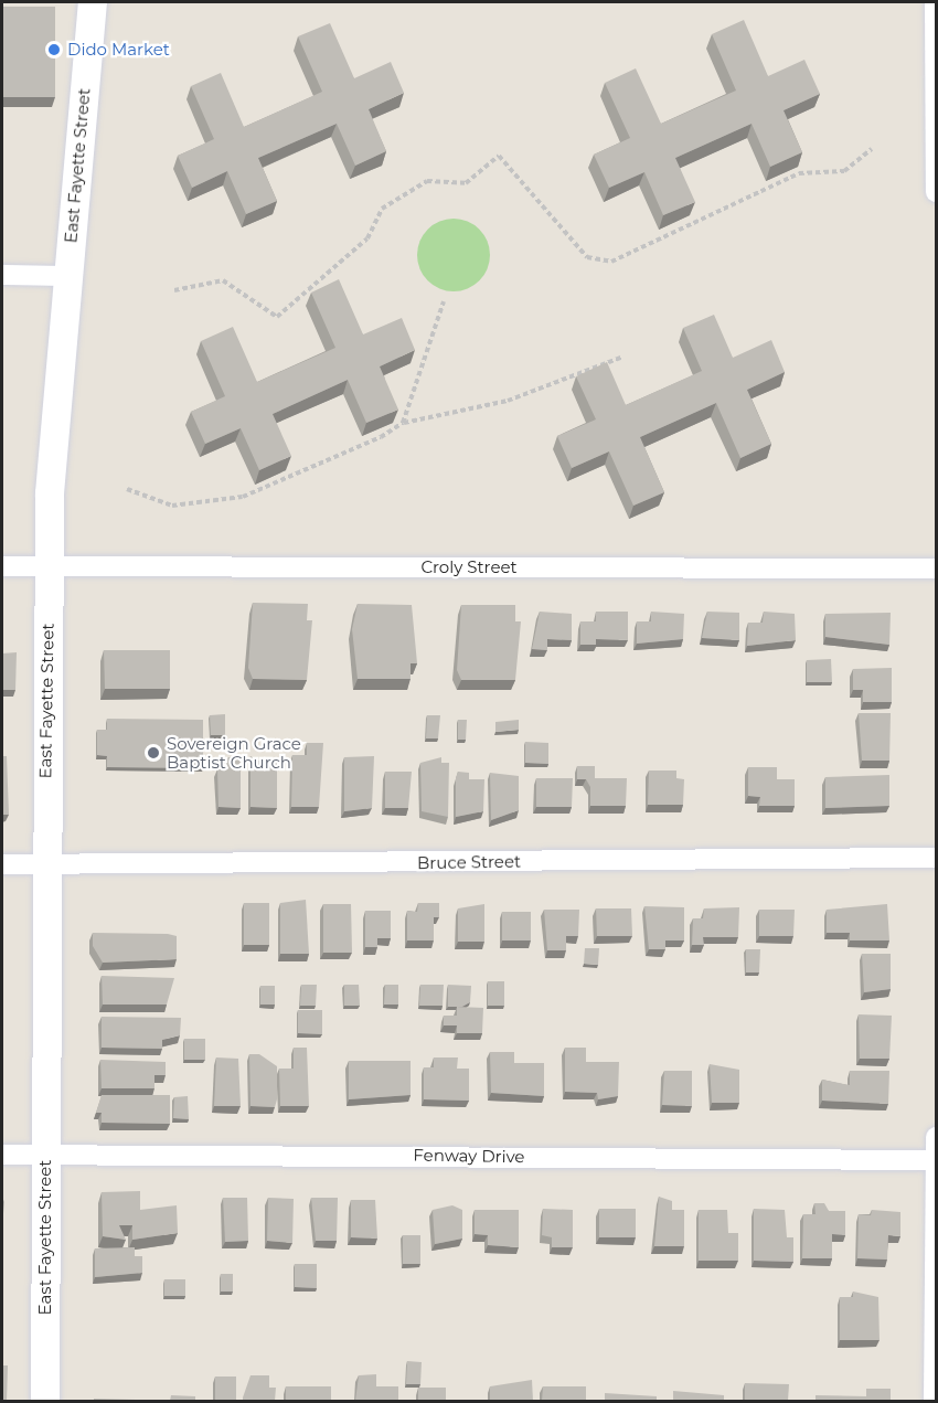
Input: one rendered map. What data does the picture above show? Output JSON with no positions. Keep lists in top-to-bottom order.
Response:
{
  "streets": {
    "street": [
      "East Fayette Street",
      "Croly Street",
      "Bruce Street",
      "Fenway Drive"
    ]
  },
  "crossings": [
    ["East Fayette Street", "Croly Street"],
    ["East Fayette Street", "Bruce Street"],
    ["East Fayette Street", "Fenway Drive"]
  ],
  "places": ["Dido Market", "Sovereign Grace Baptist Church"]
}
